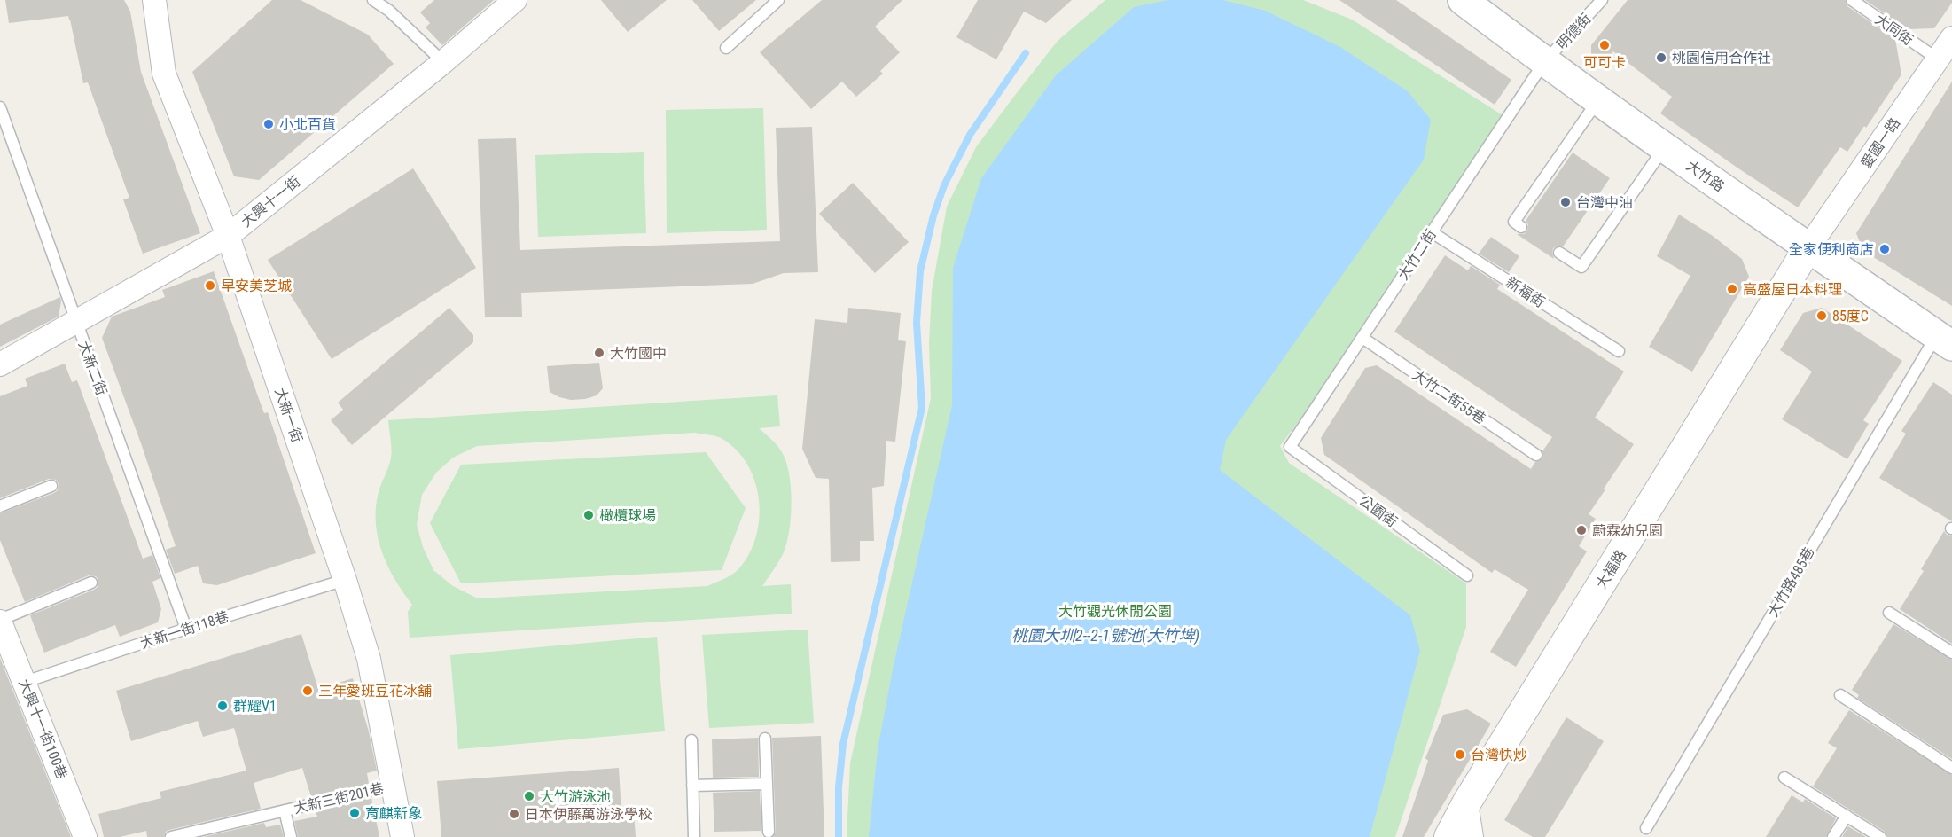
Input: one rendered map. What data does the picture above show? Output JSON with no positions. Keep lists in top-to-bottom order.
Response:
{
  "streets": {
    "main road": ["大竹路"],
    "street": [
      "愛國一路",
      "大興十一街",
      "大新一街",
      "大福路",
      "大興十一街100巷"
    ],
    "lane": [
      "大同街",
      "明德街",
      "大竹二街",
      "新福街",
      "大新二街",
      "大竹二街55巷",
      "公園街",
      "大竹路485巷",
      "大新一街118巷",
      "大新三街201巷"
    ]
  },
  "crossings": [
    ["大同街", "愛國一路"],
    ["明德街", "大竹路"],
    ["明德街", "大竹二街"],
    ["愛國一路", "大竹路"],
    ["愛國一路", "大福路"],
    ["大竹路", "大竹二街"],
    ["大竹路", "大福路"],
    ["大竹路", "大竹路485巷"],
    ["大興十一街", "大新二街"],
    ["大興十一街", "大新一街"],
    ["大竹二街", "新福街"],
    ["大竹二街", "大竹二街55巷"],
    ["大竹二街", "公園街"],
    ["大新二街", "大新一街118巷"],
    ["大新一街", "大新一街118巷"],
    ["大新一街", "大新三街201巷"],
    ["大新一街118巷", "大興十一街100巷"]
  ],
  "water": ["桃園大圳2--2-1號池(大竹埤)"],
  "parks": ["大竹觀光休閒公園"],
  "places": [
    "可可卡",
    "桃園信用合作社",
    "小北百貨",
    "台灣中油",
    "全家便利商店",
    "早安美芝城",
    "高盛屋日本料理",
    "85度C",
    "大竹國中",
    "橄欖球場",
    "蔚霖幼兒園",
    "三年愛班豆花冰舖",
    "群耀V1",
    "台灣快炒",
    "大竹游泳池",
    "育麒新象",
    "日本伊藤萬游泳學校"
  ]
}
